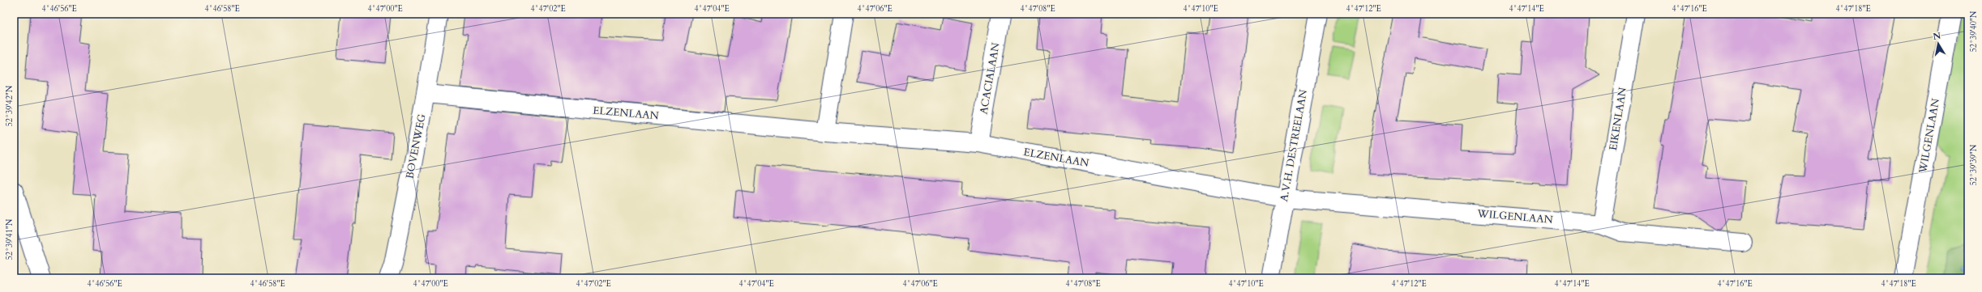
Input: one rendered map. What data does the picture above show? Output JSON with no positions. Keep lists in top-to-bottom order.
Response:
{
  "streets": {
    "street": [
      "ACACIALAAN",
      "ELZENLAAN",
      "EIKENLAAN",
      "WILGENLAAN",
      "A.V.H. DESTREELAAN",
      "BOVENWEG"
    ]
  },
  "crossings": [
    ["ACACIALAAN", "ELZENLAAN"],
    ["ELZENLAAN", "WILGENLAAN"],
    ["ELZENLAAN", "A.V.H. DESTREELAAN"],
    ["ELZENLAAN", "BOVENWEG"],
    ["EIKENLAAN", "WILGENLAAN"],
    ["WILGENLAAN", "A.V.H. DESTREELAAN"]
  ],
  "north": "top",
  "coordinates": [
    "4°46'56\"E",
    "4°46'58\"E",
    "4°47'00\"E",
    "4°47'02\"E",
    "4°47'04\"E",
    "4°47'06\"E",
    "4°47'08\"E",
    "4°47'10\"E",
    "4°47'12\"E",
    "4°47'14\"E",
    "4°47'16\"E",
    "4°47'18\"E",
    "52°39'40\"N",
    "52°39'42\"N",
    "52°39'39\"N",
    "52°39'41\"N"
  ]
}
